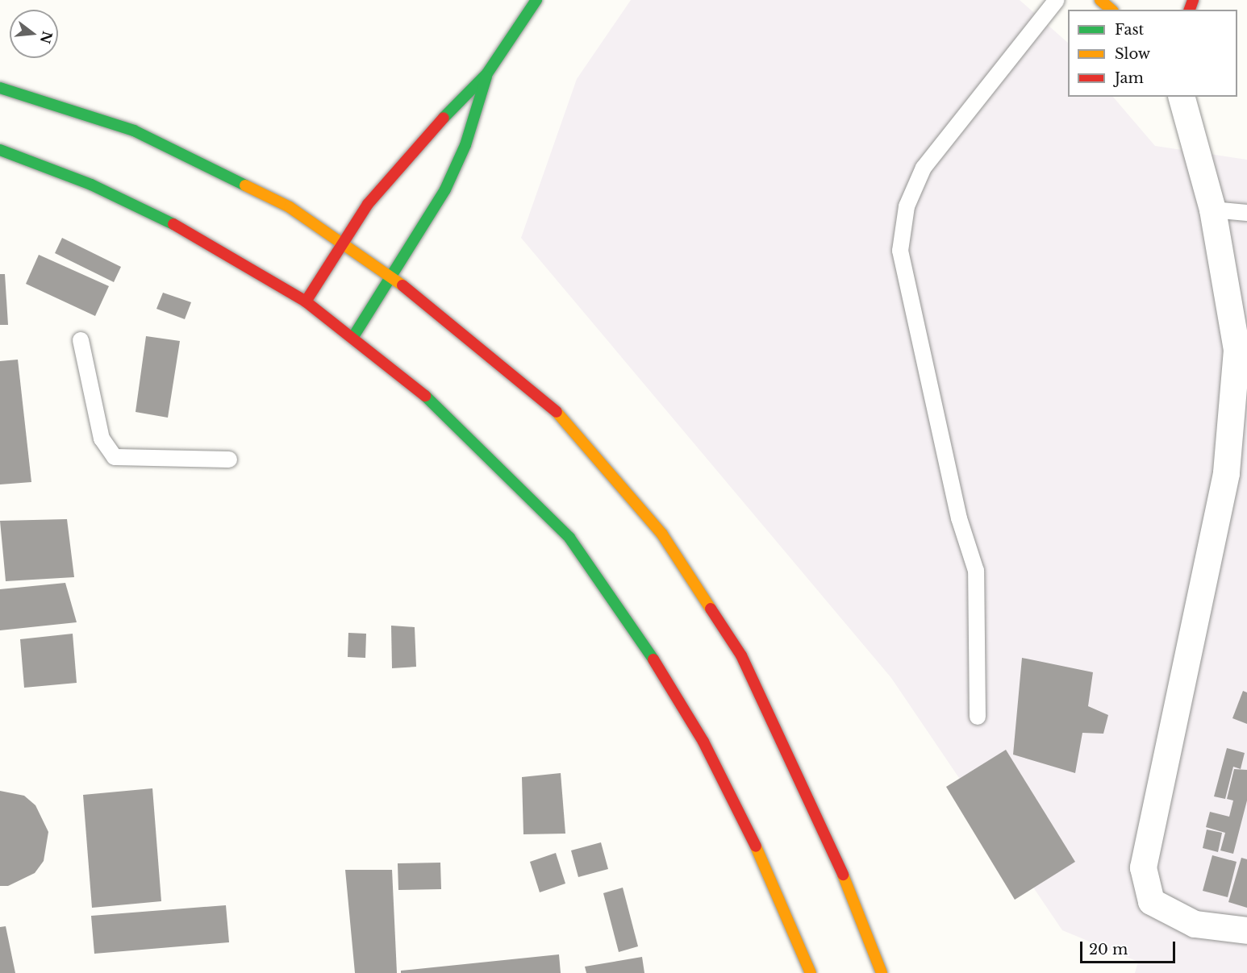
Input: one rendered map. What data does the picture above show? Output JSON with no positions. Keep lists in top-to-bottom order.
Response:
{
  "legend": ["Fast", "Slow", "Jam"],
  "scale_bar": "20 m",
  "north": "right"
}
